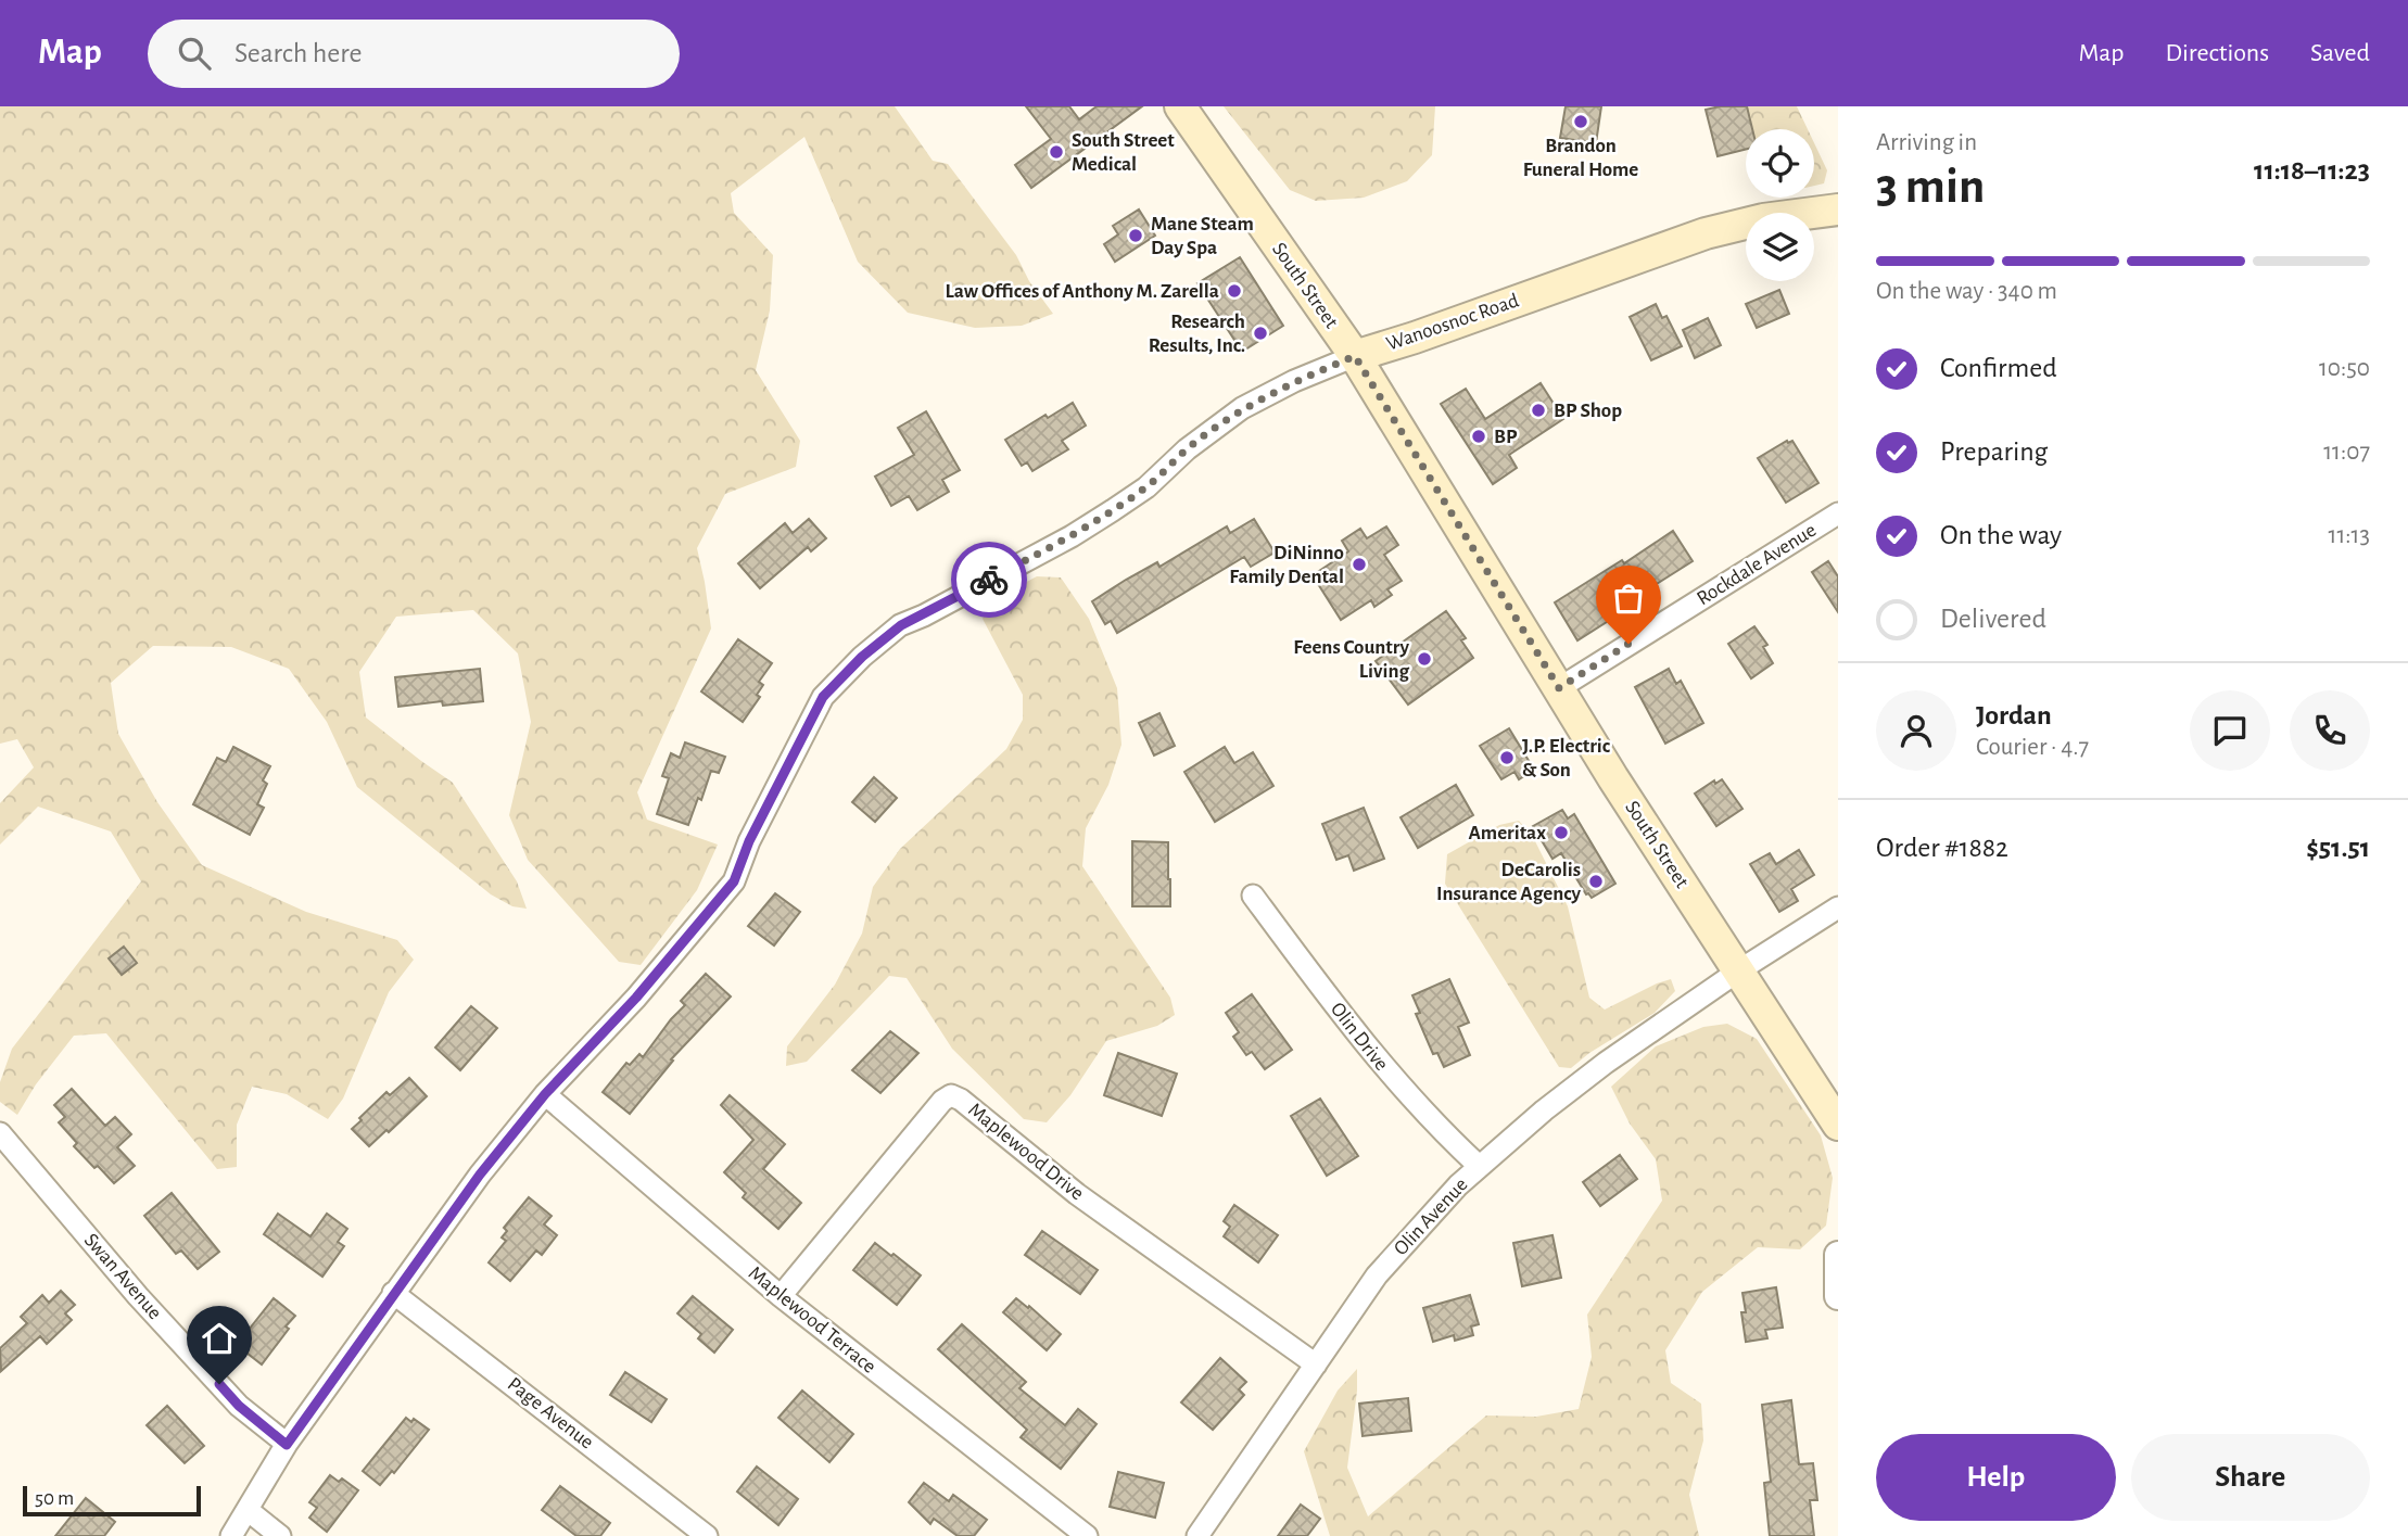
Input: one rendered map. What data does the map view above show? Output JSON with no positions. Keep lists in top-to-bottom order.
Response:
{
  "streets": {
    "main road": ["South Street", "Wanoosnoc Road"],
    "street": [
      "Rockdale Avenue",
      "Olin Drive",
      "Maplewood Drive",
      "Olin Avenue",
      "Swan Avenue",
      "Maplewood Terrace",
      "Page Avenue"
    ]
  },
  "crossings": [
    ["South Street", "Wanoosnoc Road"],
    ["South Street", "Rockdale Avenue"],
    ["South Street", "Olin Avenue"],
    ["Wanoosnoc Road", "Swan Avenue"],
    ["Wanoosnoc Road", "Maplewood Terrace"],
    ["Wanoosnoc Road", "Page Avenue"],
    ["Olin Drive", "Olin Avenue"],
    ["Maplewood Drive", "Olin Avenue"],
    ["Maplewood Drive", "Maplewood Terrace"]
  ],
  "places": [
    "Brandon Funeral Home",
    "South Street Medical",
    "Mane Steam Day Spa",
    "Law Offices of Anthony M. Zarella",
    "Research Results, Inc.",
    "BP Shop",
    "BP",
    "DiNinno Family Dental",
    "Feens Country Living",
    "J.P. Electric & Son",
    "Ameritax",
    "DeCarolis Insurance Agency"
  ],
  "scale_bar": "50 m",
  "page": {
    "header": "Map",
    "search": "Search here",
    "nav": ["Map", "Directions", "Saved"],
    "heading": ["3 min", "Arriving in", "11:18–11:23"],
    "panel": [
      "Jordan",
      "Courier · 4.7",
      "Order #1882",
      "$51.51"
    ],
    "bar": "On the way · 340 m",
    "list": [
      ["Confirmed", "10:50"],
      ["Preparing", "11:07"],
      ["On the way", "11:13"],
      "Delivered"
    ],
    "buttons": ["Help", "Share"],
    "scale": "50 m"
  }
}
